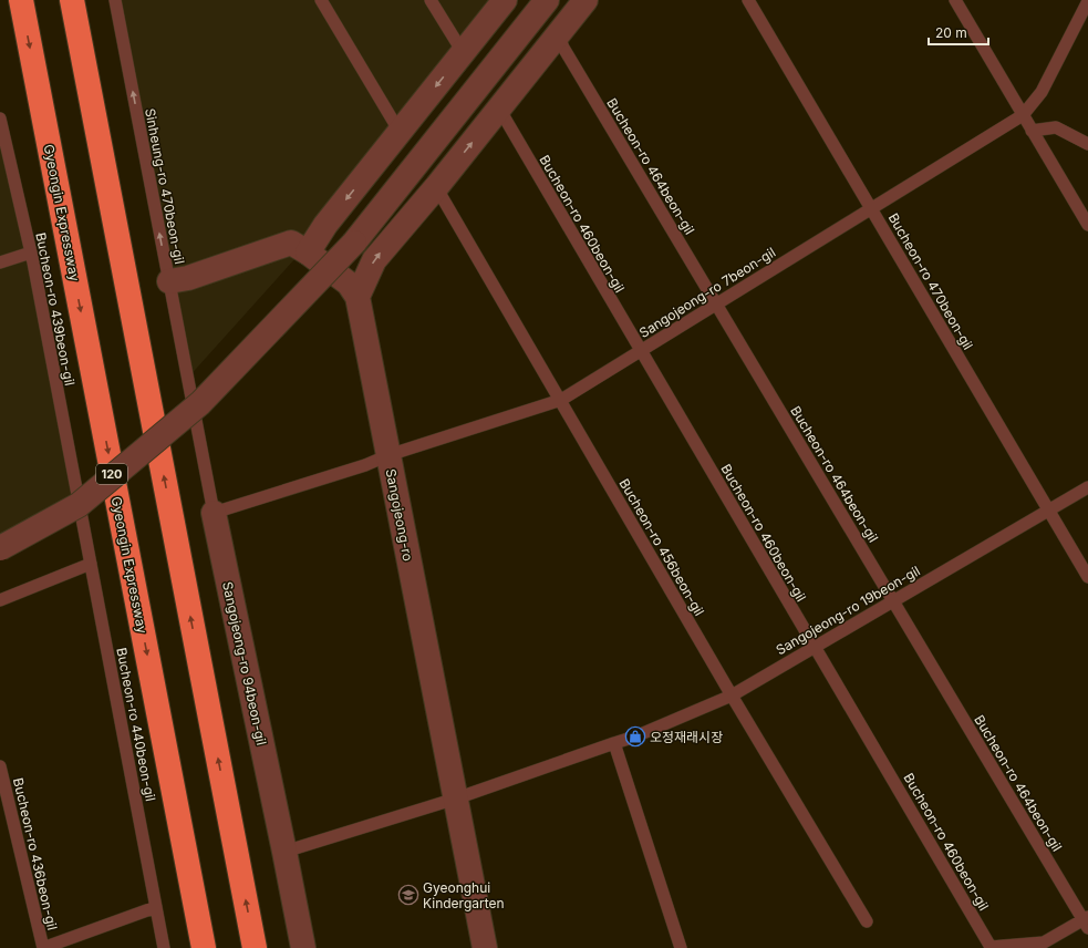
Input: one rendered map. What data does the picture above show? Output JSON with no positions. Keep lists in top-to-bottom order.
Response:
{
  "streets": {
    "highway": ["Gyeongin Expressway", "120"],
    "street": ["Sangojeong-ro", "Sangojeong-ro 94beon-gil"],
    "lane": [
      "Bucheon-ro 464beon-gil",
      "Sinheung-ro 470beon-gil",
      "Bucheon-ro 460beon-gil",
      "Bucheon-ro 470beon-gil",
      "Sangojeong-ro 7beon-gil",
      "Bucheon-ro 439beon-gil",
      "Bucheon-ro 456beon-gil",
      "Sangojeong-ro 19beon-gil",
      "Bucheon-ro 440beon-gil",
      "Bucheon-ro 436beon-gil"
    ]
  },
  "crossings": [
    ["Bucheon-ro 464beon-gil", "Bucheon-ro 460beon-gil"],
    ["Bucheon-ro 464beon-gil", "Sangojeong-ro 7beon-gil"],
    ["Bucheon-ro 464beon-gil", "Sangojeong-ro 19beon-gil"],
    ["Sinheung-ro 470beon-gil", "Sangojeong-ro 94beon-gil"],
    ["Bucheon-ro 460beon-gil", "Sangojeong-ro 7beon-gil"],
    ["Bucheon-ro 460beon-gil", "Sangojeong-ro 19beon-gil"],
    ["Bucheon-ro 470beon-gil", "Sangojeong-ro 7beon-gil"],
    ["Bucheon-ro 470beon-gil", "Sangojeong-ro 19beon-gil"],
    ["Sangojeong-ro 7beon-gil", "Sangojeong-ro"],
    ["Sangojeong-ro 7beon-gil", "Bucheon-ro 456beon-gil"],
    ["Sangojeong-ro 7beon-gil", "Sangojeong-ro 94beon-gil"],
    ["Bucheon-ro 439beon-gil", "Bucheon-ro 440beon-gil"],
    ["Sangojeong-ro", "Sangojeong-ro 19beon-gil"],
    ["Bucheon-ro 456beon-gil", "Sangojeong-ro 19beon-gil"]
  ],
  "one_way": ["Sinheung-ro 470beon-gil"],
  "places": {
    "shop": ["오정재래시장"],
    "school or university": ["Gyeonghui Kindergarten"]
  },
  "scale_bar": "20 m"
}
